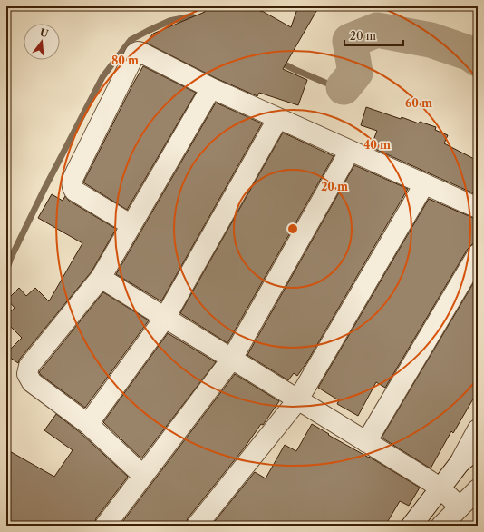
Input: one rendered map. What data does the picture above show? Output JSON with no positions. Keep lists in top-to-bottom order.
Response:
{
  "scale_bar": "20 m",
  "north": "top",
  "rings": [
    "80 m",
    "60 m",
    "40 m",
    "20 m"
  ]
}
